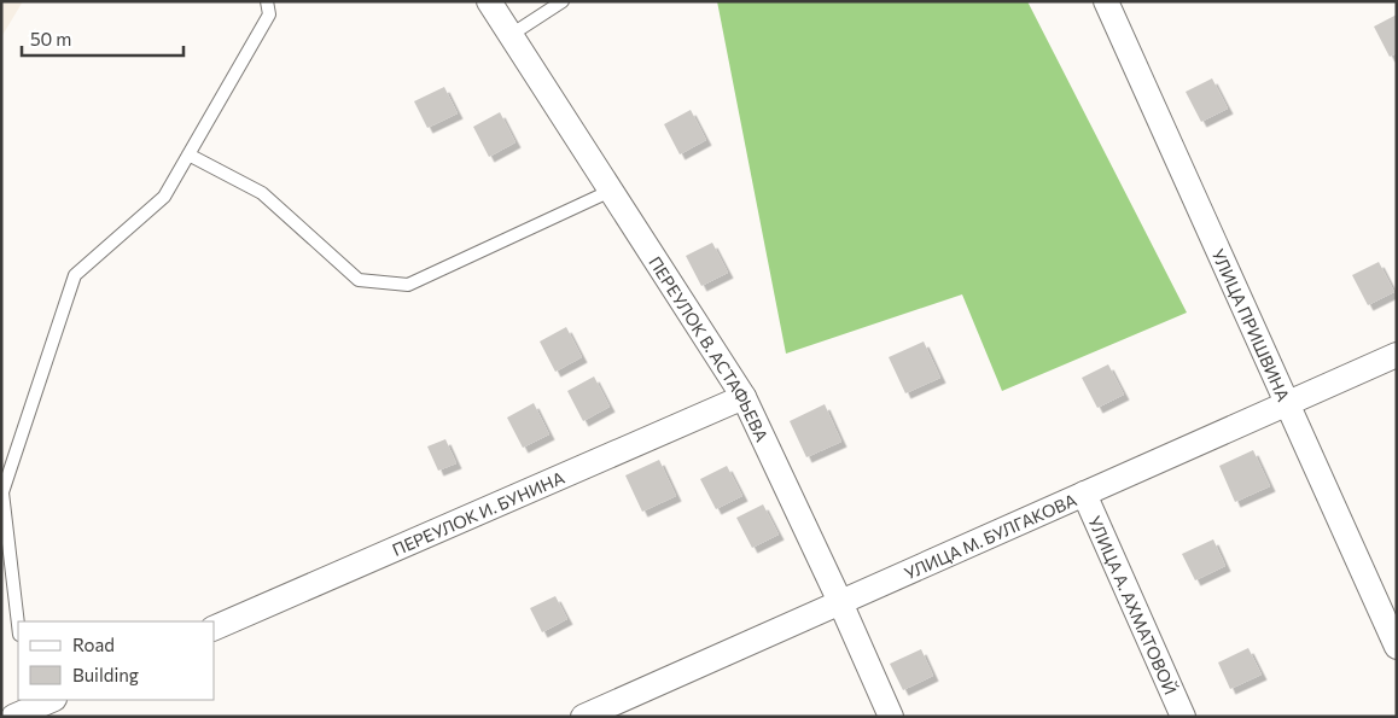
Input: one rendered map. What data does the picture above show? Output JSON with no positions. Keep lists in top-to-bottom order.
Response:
{
  "streets": {
    "street": [
      "УЛИЦА ПРИШВИНА",
      "ПЕРЕУЛОК В. АСТАФЬЕВА",
      "ПЕРЕУЛОК И. БУНИНА",
      "УЛИЦА М. БУЛГАКОВА",
      "УЛИЦА А. АХМАТОВОЙ"
    ]
  },
  "crossings": [
    ["УЛИЦА ПРИШВИНА", "УЛИЦА М. БУЛГАКОВА"],
    ["ПЕРЕУЛОК В. АСТАФЬЕВА", "ПЕРЕУЛОК И. БУНИНА"],
    ["ПЕРЕУЛОК В. АСТАФЬЕВА", "УЛИЦА М. БУЛГАКОВА"],
    ["УЛИЦА М. БУЛГАКОВА", "УЛИЦА А. АХМАТОВОЙ"]
  ],
  "legend": ["Road", "Building"],
  "scale_bar": "50 m"
}
